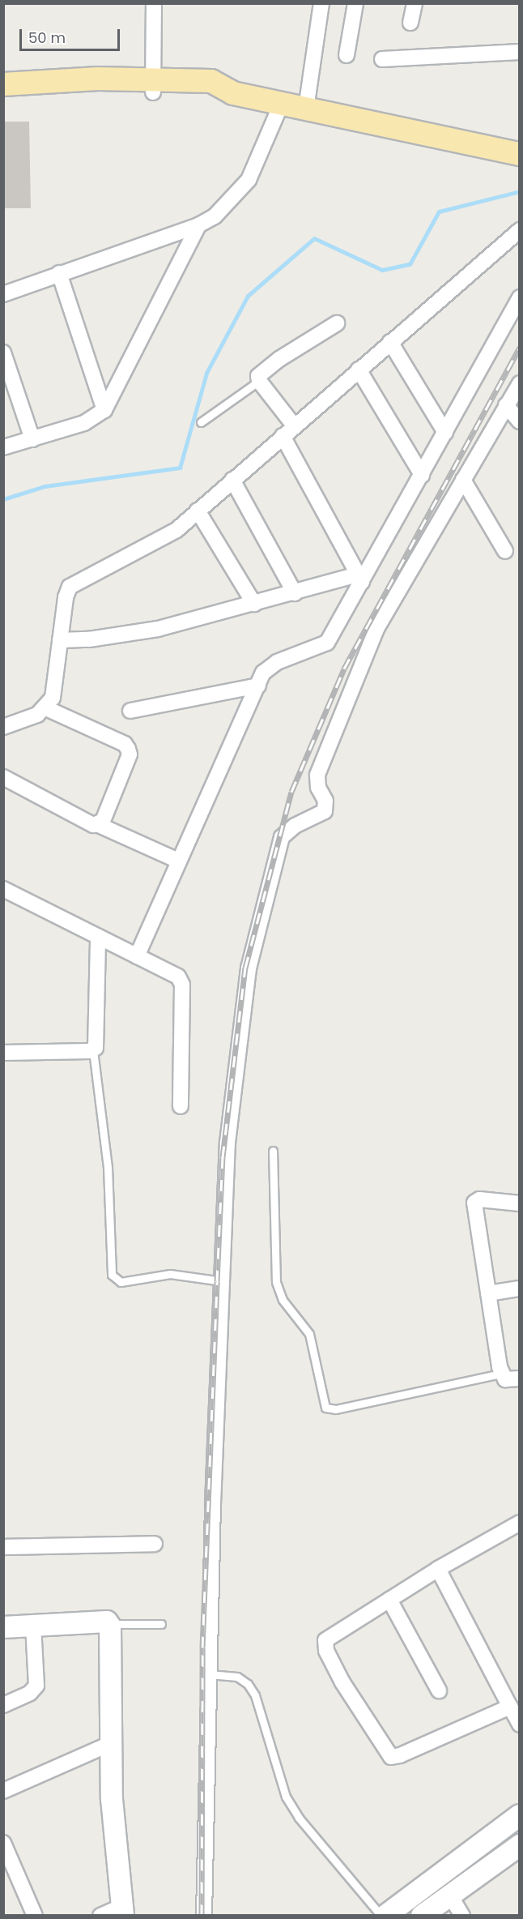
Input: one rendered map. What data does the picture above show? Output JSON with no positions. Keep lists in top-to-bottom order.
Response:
{
  "scale_bar": "50 m"
}
